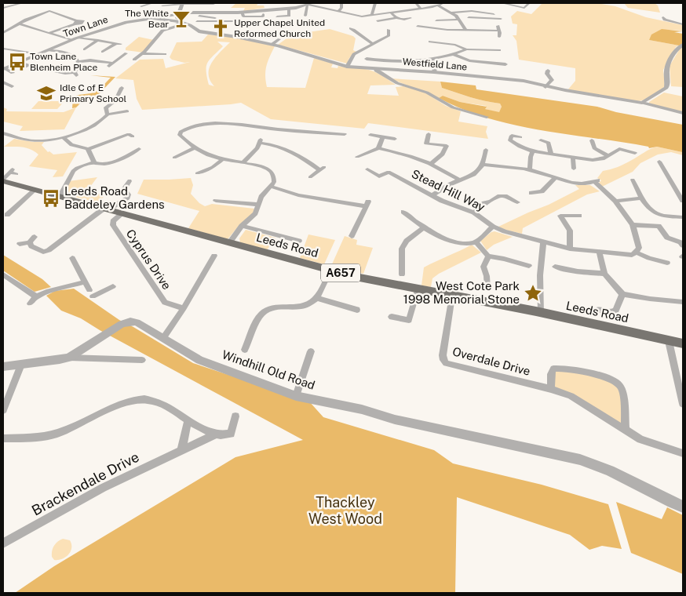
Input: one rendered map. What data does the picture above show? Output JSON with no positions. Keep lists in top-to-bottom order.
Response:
{
  "streets": {
    "main road": ["Leeds Road", "A657"],
    "street": [
      "Town Lane",
      "Westfield Lane",
      "Stead Hill Way",
      "Cyprus Drive",
      "Overdale Drive",
      "Windhill Old Road",
      "Brackendale Drive"
    ]
  },
  "crossings": [
    ["Town Lane", "Westfield Lane"],
    ["Leeds Road", "Cyprus Drive"],
    ["Leeds Road", "Overdale Drive"]
  ],
  "parks": ["Thackley West Wood"],
  "places": {
    "bar": ["The White Bear"],
    "church": ["Upper Chapel United Reformed Church"],
    "bus stop": ["Town Lane Blenheim Place", "Leeds Road Baddeley Gardens"],
    "school or university": ["Idle C of E Primary School"],
    "place": ["West Cote Park 1998 Memorial Stone"]
  }
}
